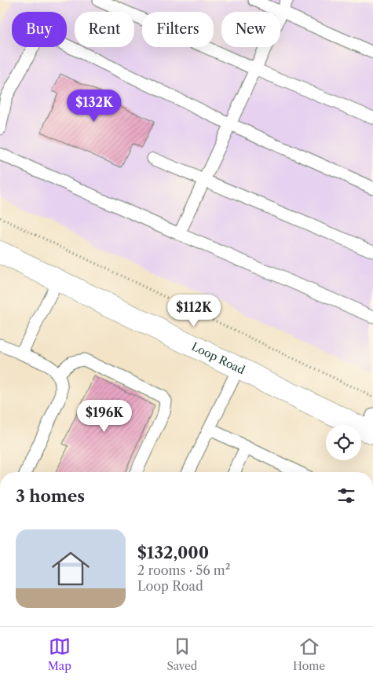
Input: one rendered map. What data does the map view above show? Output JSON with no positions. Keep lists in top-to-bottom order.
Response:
{
  "streets": {
    "street": ["Loop Road"]
  },
  "page": {
    "chip": [
      "Buy",
      "Rent",
      "Filters",
      "New"
    ],
    "price": ["$132K", "$112K", "$196K"],
    "heading": "3 homes",
    "list": [
      {
        "name": "$132,000",
        "note": "2 rooms · 56 m² · Loop Road"
      }
    ],
    "tabs": ["Map", "Saved", "Home"]
  }
}
